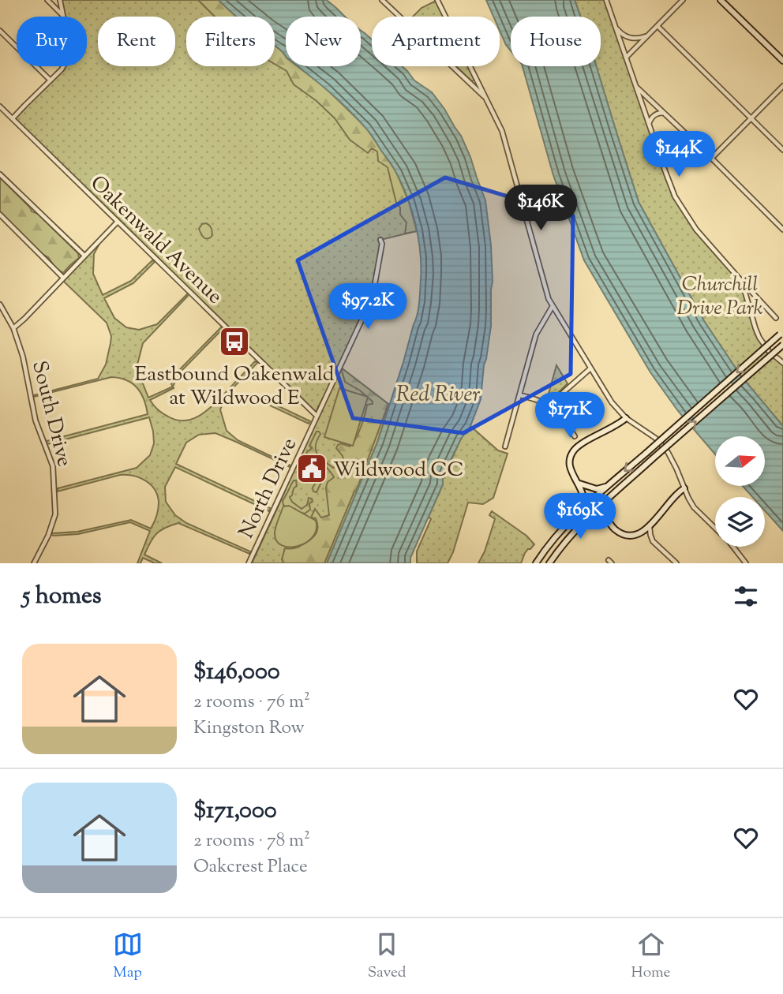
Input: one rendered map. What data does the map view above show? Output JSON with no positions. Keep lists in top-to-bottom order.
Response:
{
  "streets": {
    "street": ["Oakenwald Avenue", "South Drive", "North Drive"]
  },
  "crossings": [
    ["Oakenwald Avenue", "North Drive"]
  ],
  "water": ["Red River"],
  "parks": ["Churchill Drive Park"],
  "places": {
    "bus stop": ["Eastbound Oakenwald at Wildwood E"],
    "public building": ["Wildwood CC"]
  },
  "north": "right",
  "page": {
    "chip": [
      "Buy",
      "Rent",
      "Filters",
      "New",
      "Apartment",
      "House"
    ],
    "price": [
      "$144K",
      "$146K",
      "$97.2K",
      "$171K",
      "$169K"
    ],
    "heading": "5 homes",
    "list": [
      {
        "name": "$146,000",
        "note": "2 rooms · 76 m² · Kingston Row"
      },
      {
        "name": "$171,000",
        "note": "2 rooms · 78 m² · Oakcrest Place"
      }
    ],
    "tabs": ["Map", "Saved", "Home"]
  }
}
